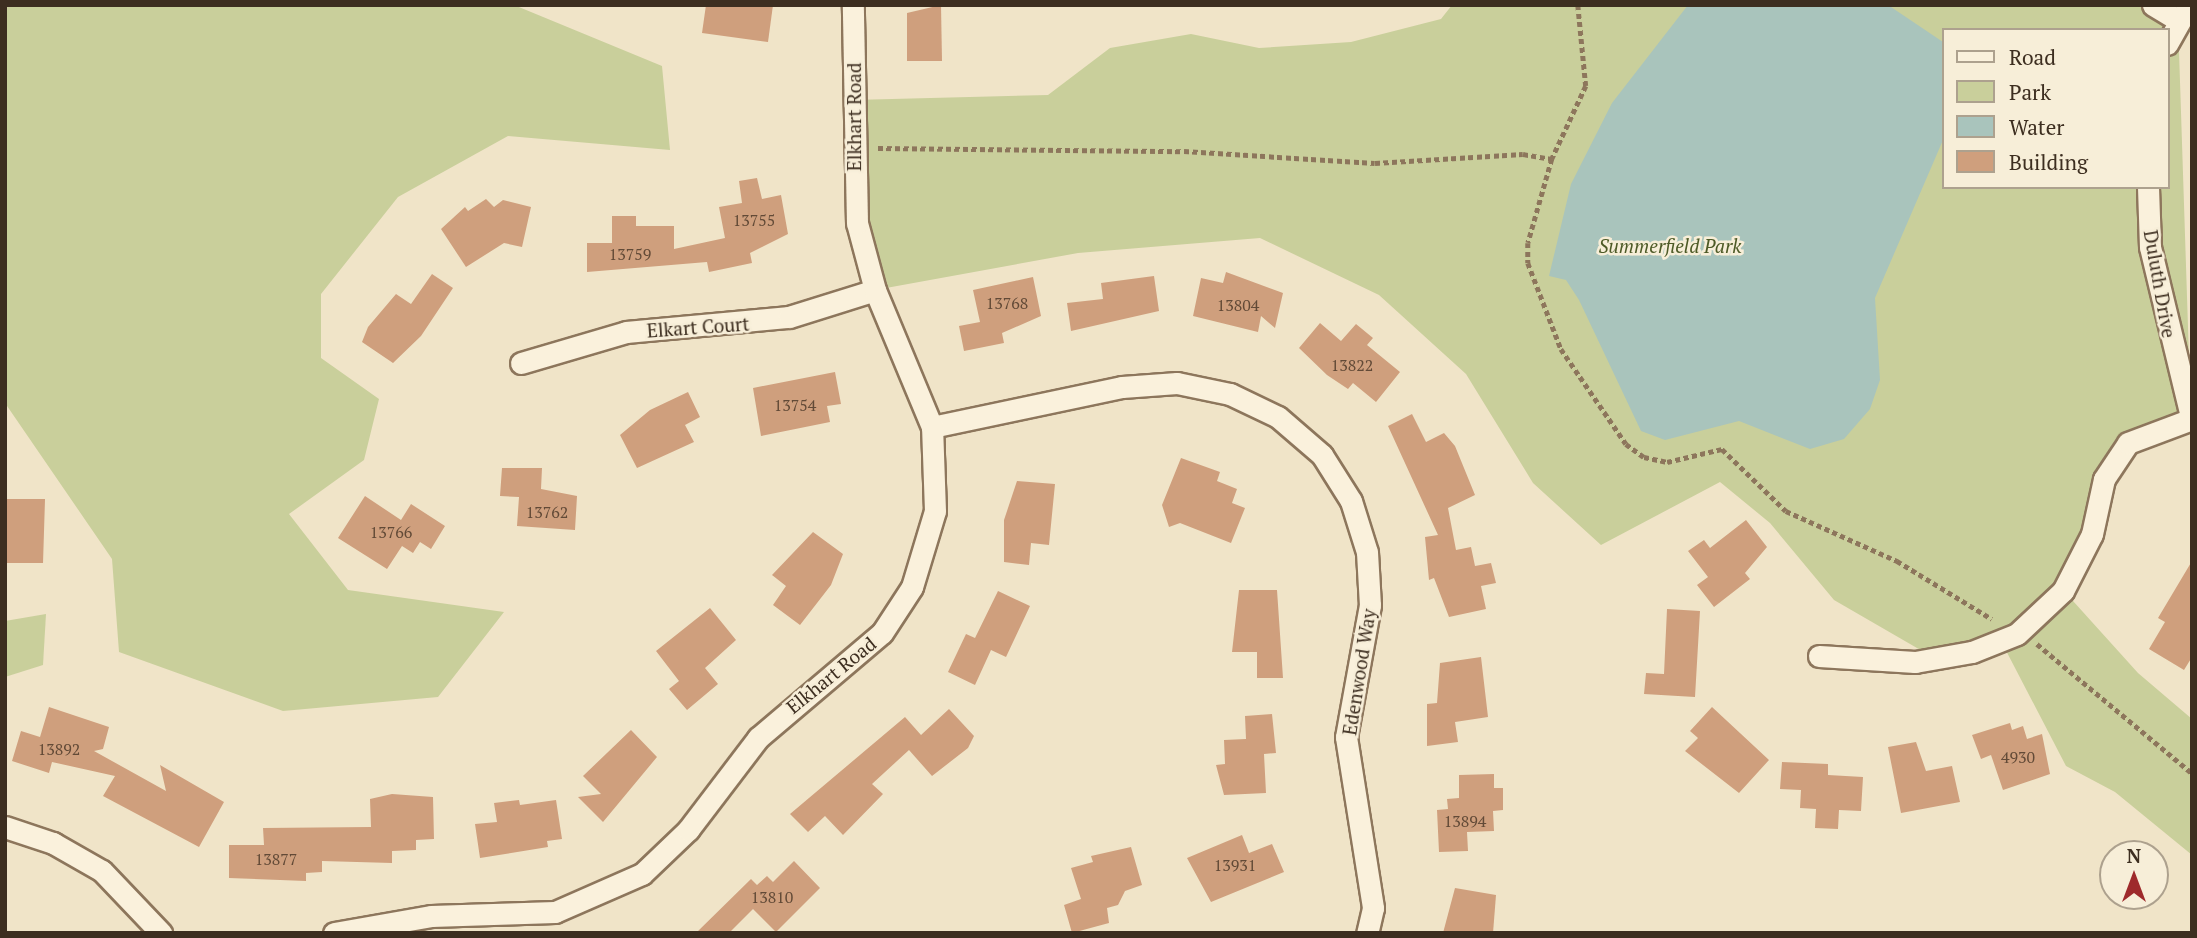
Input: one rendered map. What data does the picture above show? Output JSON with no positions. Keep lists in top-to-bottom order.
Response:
{
  "streets": {
    "street": [
      "Elkhart Road",
      "Duluth Drive",
      "Elkart Court",
      "Edenwood Way"
    ]
  },
  "crossings": [
    ["Elkhart Road", "Elkart Court"],
    ["Elkhart Road", "Edenwood Way"]
  ],
  "parks": ["Summerfield Park"],
  "house_numbers": [
    "13755",
    "13759",
    "13768",
    "13804",
    "13822",
    "13754",
    "13762",
    "13766",
    "13892",
    "4930",
    "13894",
    "13877",
    "13931",
    "13810"
  ],
  "legend": [
    "Road",
    "Park",
    "Water",
    "Building"
  ],
  "north": "top"
}
